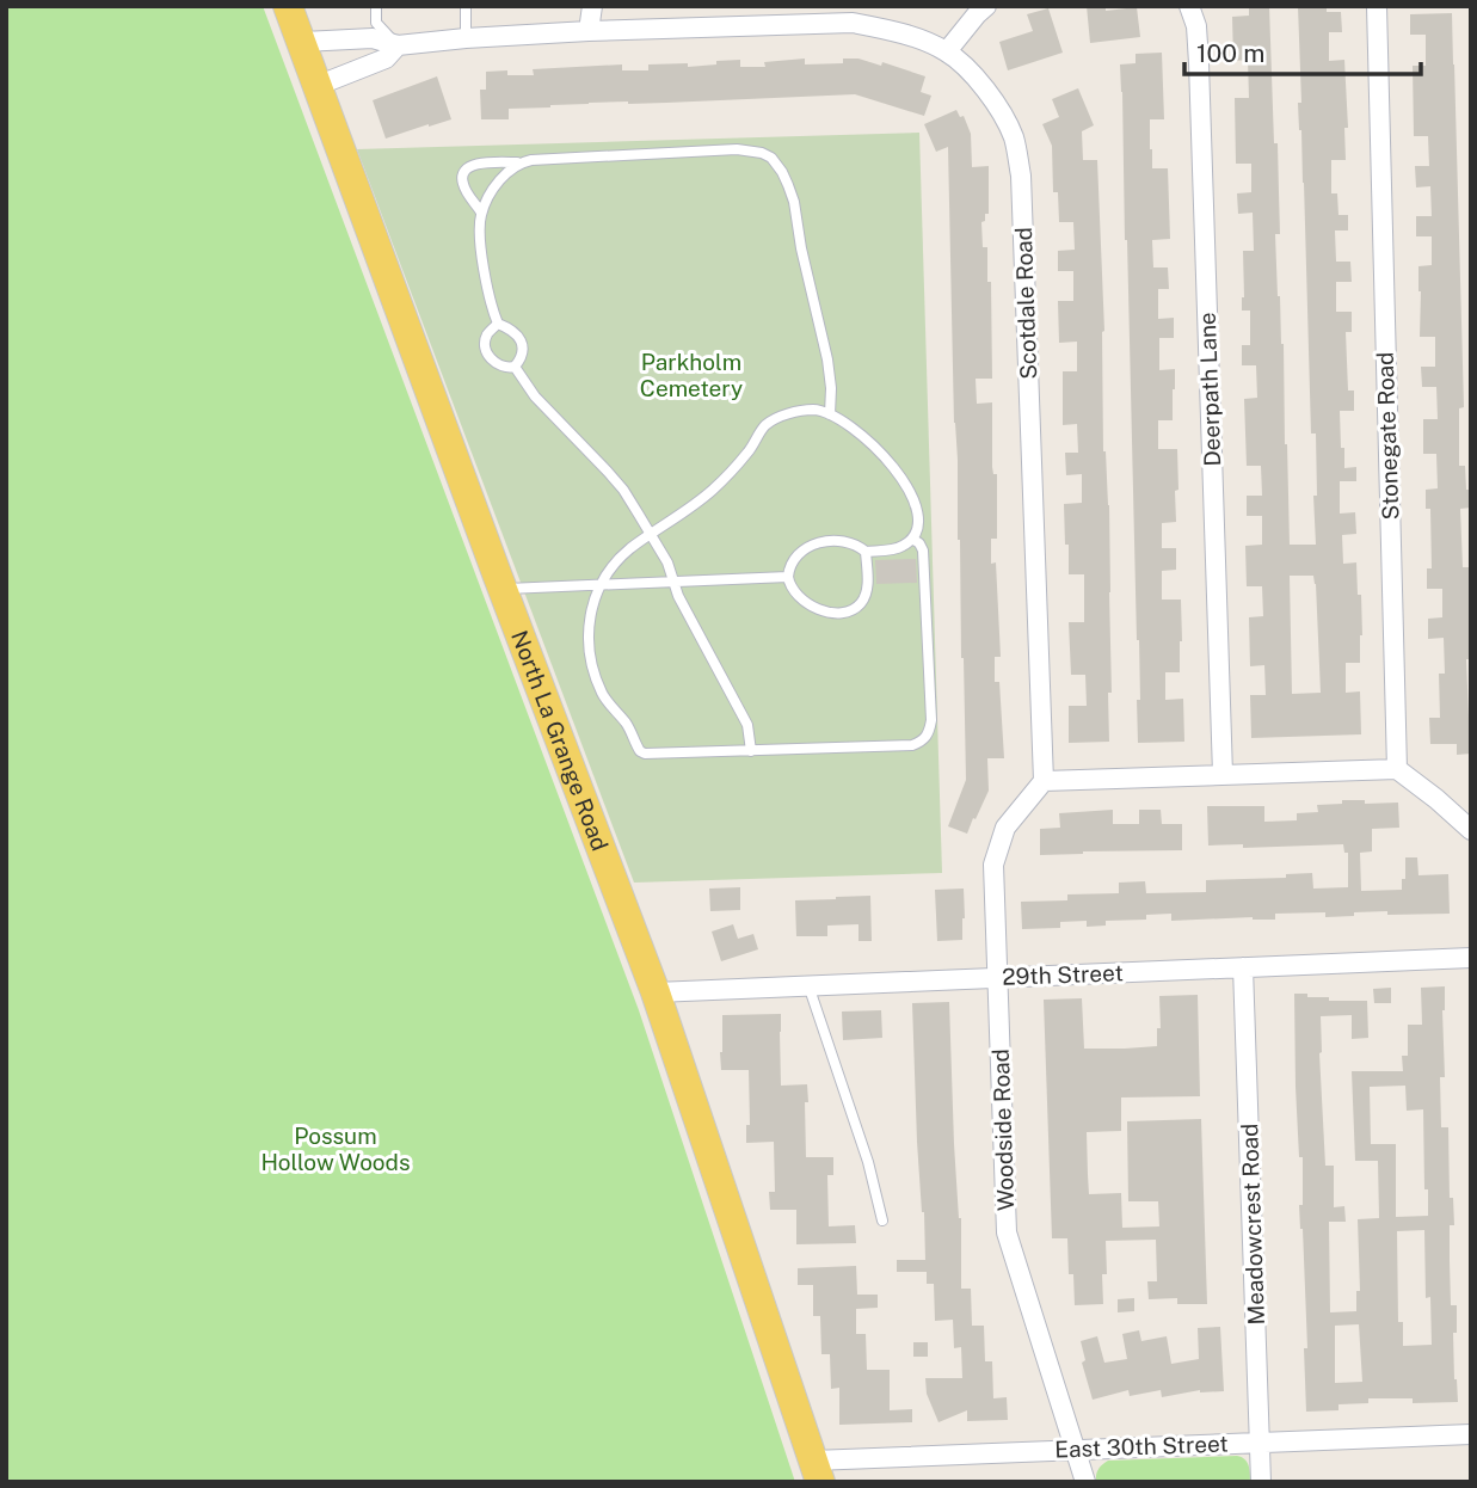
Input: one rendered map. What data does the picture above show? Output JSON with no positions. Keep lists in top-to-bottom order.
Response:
{
  "streets": {
    "main road": ["North La Grange Road"],
    "street": [
      "Scotdale Road",
      "Deerpath Lane",
      "Stonegate Road",
      "29th Street",
      "Woodside Road",
      "Meadowcrest Road",
      "East 30th Street"
    ]
  },
  "crossings": [
    ["Scotdale Road", "North La Grange Road"],
    ["Scotdale Road", "Woodside Road"],
    ["North La Grange Road", "29th Street"],
    ["North La Grange Road", "East 30th Street"],
    ["29th Street", "Woodside Road"],
    ["29th Street", "Meadowcrest Road"],
    ["Woodside Road", "East 30th Street"],
    ["Meadowcrest Road", "East 30th Street"]
  ],
  "parks": ["Parkholm Cemetery", "Possum Hollow Woods"],
  "scale_bar": "100 m"
}
